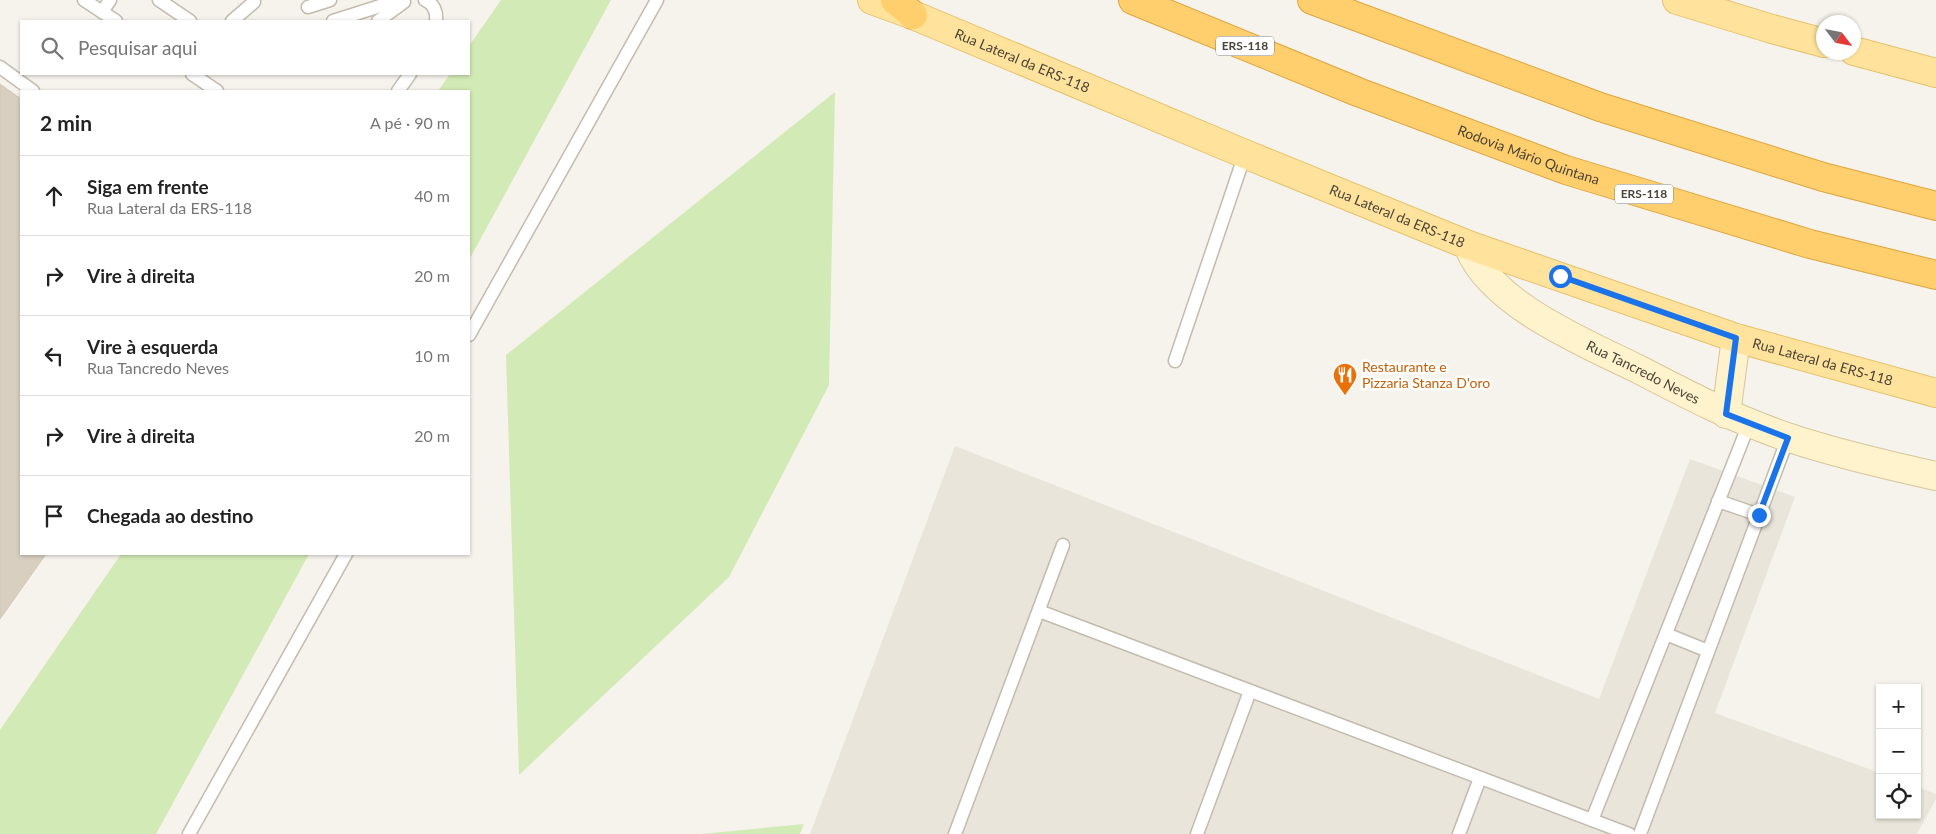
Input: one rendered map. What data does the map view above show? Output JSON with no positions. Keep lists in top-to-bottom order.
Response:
{
  "streets": {
    "highway": ["ERS-118", "Rodovia Mário Quintana"],
    "main road": ["Rua Lateral da ERS-118", "Rua Tancredo Neves"]
  },
  "crossings": [
    ["Rua Lateral da ERS-118", "Rua Tancredo Neves"]
  ],
  "places": {
    "restaurant": ["Restaurante e Pizzaria Stanza D'oro"]
  },
  "north": "bottom right",
  "page": {
    "search": "Pesquisar aqui",
    "heading": ["2 min", "A pé · 90 m"],
    "list": [
      ["Siga em frente", "Rua Lateral da ERS-118", "40 m"],
      ["Vire à direita", "20 m"],
      ["Vire à esquerda", "Rua Tancredo Neves", "10 m"],
      ["Vire à direita", "20 m"],
      "Chegada ao destino"
    ],
    "map_buttons": ["+", "−"]
  }
}
